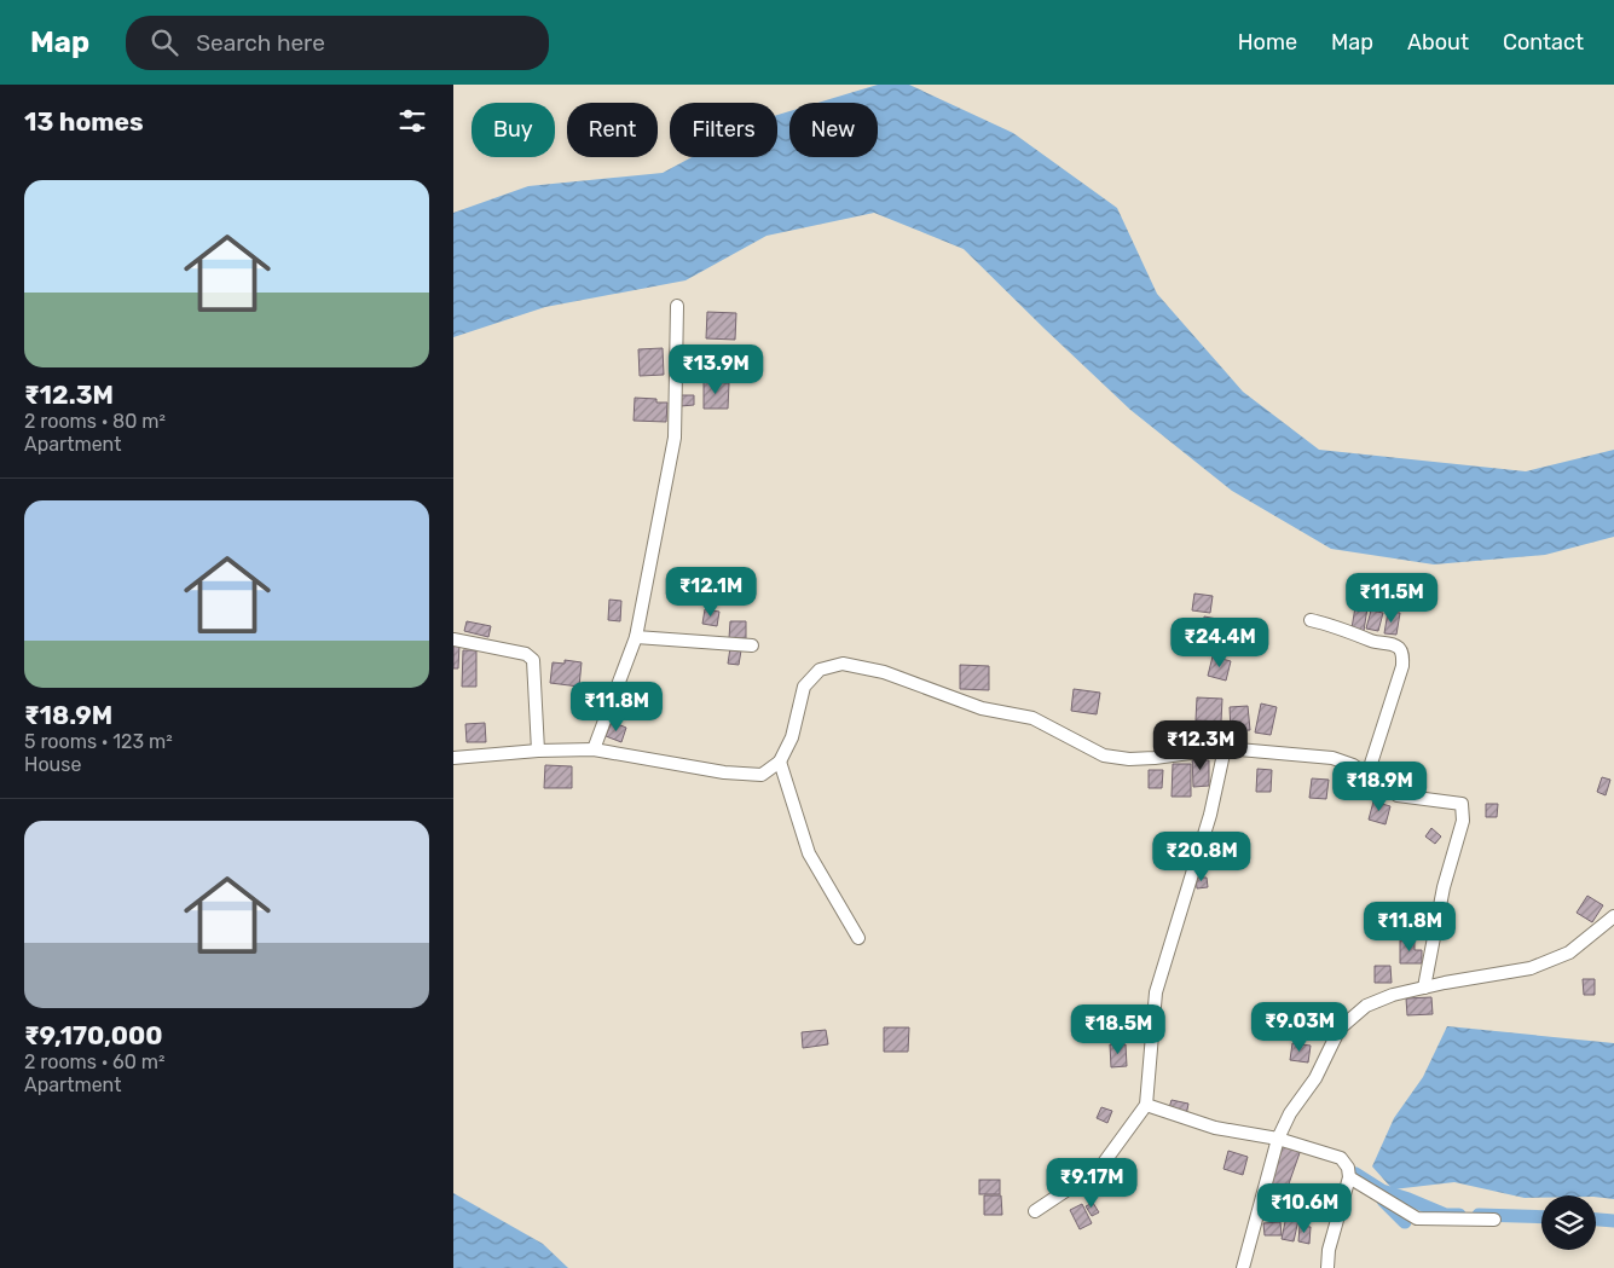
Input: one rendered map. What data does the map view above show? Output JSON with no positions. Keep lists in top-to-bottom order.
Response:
{
  "page": {
    "header": "Map",
    "search": "Search here",
    "nav": [
      "Home",
      "Map",
      "About",
      "Contact"
    ],
    "heading": "13 homes",
    "chip": [
      "Buy",
      "Rent",
      "Filters",
      "New"
    ],
    "list": [
      {
        "name": "₹12.3M",
        "note": "2 rooms · 80 m² · Apartment"
      },
      {
        "name": "₹18.9M",
        "note": "5 rooms · 123 m² · House"
      },
      {
        "name": "₹9,170,000",
        "note": "2 rooms · 60 m² · Apartment"
      }
    ],
    "price": [
      "₹13.9M",
      "₹12.1M",
      "₹11.5M",
      "₹24.4M",
      "₹11.8M",
      "₹12.3M",
      "₹18.9M",
      "₹20.8M",
      "₹11.8M",
      "₹9.03M",
      "₹18.5M",
      "₹9.17M",
      "₹10.6M"
    ]
  }
}
